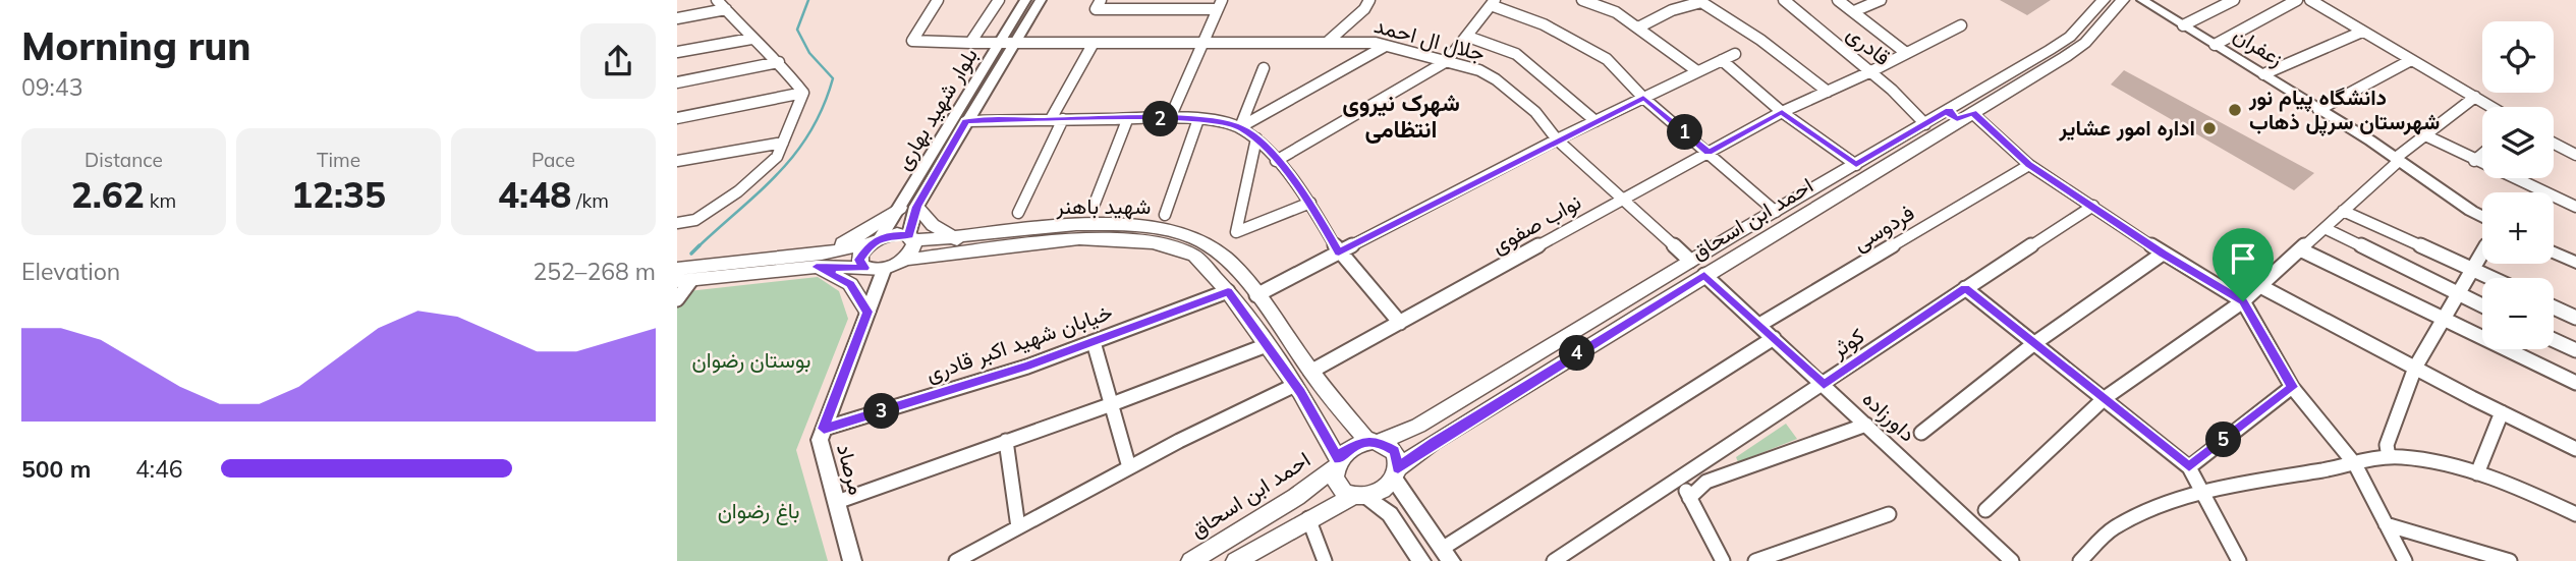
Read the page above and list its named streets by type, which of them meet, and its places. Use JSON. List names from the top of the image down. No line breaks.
{"streets":{"main road":["شهید باهنر","احمد ابن اسحاق"],"street":["جلال ال احمد","قادری","زعفران","بلوار شهید بهاری","نواب صفوی","فردوسی","خیابان شهید اکبر قادری","کوثر","داورزاده","مرصاد"]},"crossings":[["جلال ال احمد","بلوار شهید بهاری"],["جلال ال احمد","احمد ابن اسحاق"],["جلال ال احمد","نواب صفوی"],["قادری","احمد ابن اسحاق"],["بلوار شهید بهاری","شهید باهنر"],["شهید باهنر","احمد ابن اسحاق"],["شهید باهنر","نواب صفوی"],["شهید باهنر","خیابان شهید اکبر قادری"],["شهید باهنر","مرصاد"],["احمد ابن اسحاق","داورزاده"],["فردوسی","داورزاده"],["خیابان شهید اکبر قادری","مرصاد"],["کوثر","داورزاده"]],"districts":["شهرک نیروی انتظامی"],"parks":["بوستان رضوان","باغ رضوان"],"places":["دانشگاه پیام نور شهرستان سرپل ذهاب","اداره امور عشایر"],"page":{"heading":["Morning run","09:43"],"map_buttons":["+","−"],"pins":["2","1","4","3","5"],"stats":[["Distance","2.62 km"],["Time","12:35"],["Pace","4:48 /km"]],"chart":["Elevation","252–268 m"],"list":[{"name":"500 m","note":"4:46"}]}}
